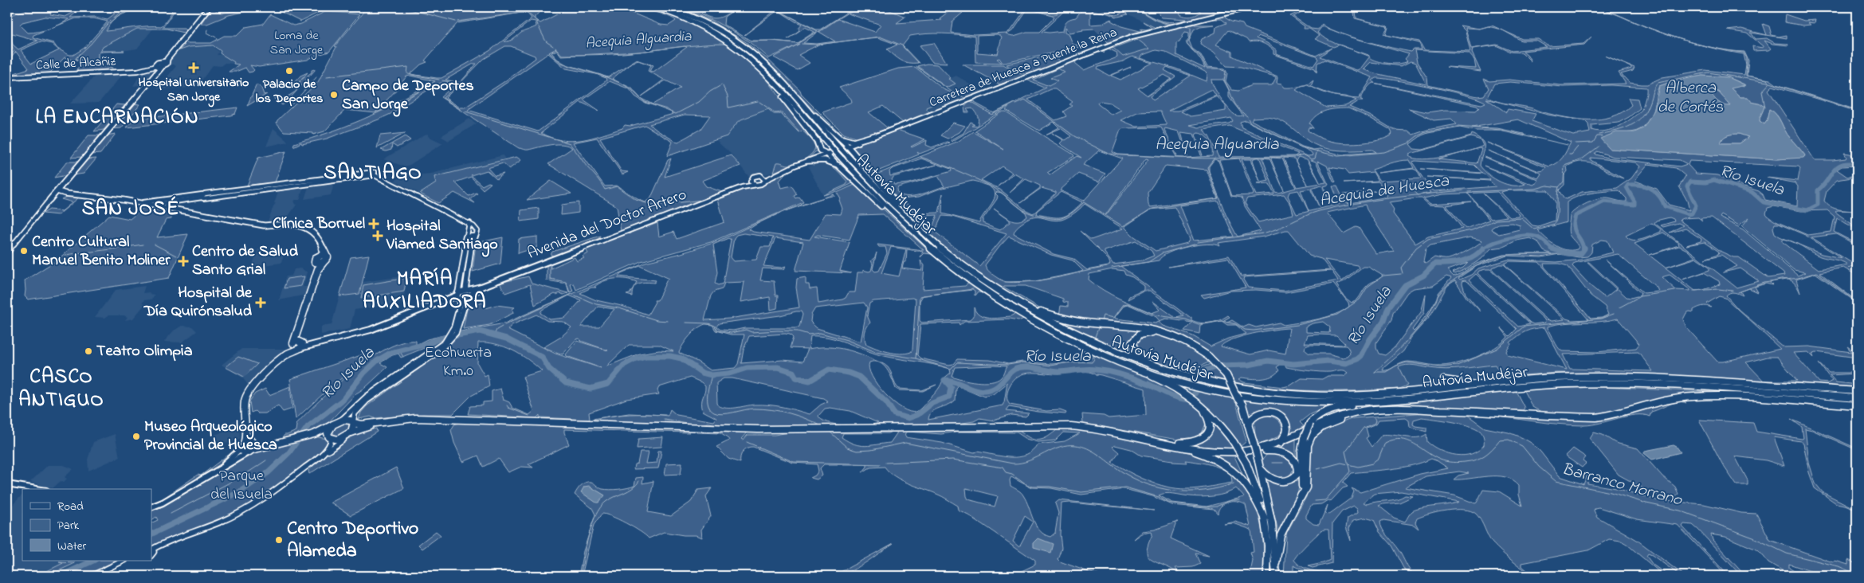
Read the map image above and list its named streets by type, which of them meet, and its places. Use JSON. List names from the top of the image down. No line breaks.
{"streets":{"highway":["Autovía Mudéjar"],"main road":["Calle de Alcañiz","Carretera de Huesca a Puente la Reina","Avenida del Doctor Artero"]},"districts":["LA ENCARNACIÓN","SANTIAGO","SAN JOSÉ","MARÍA AUXILIADORA","CASCO ANTIGUO"],"water":["Acequia Alguardia","Alberca de Cortés","Río Isuela","Acequia de Huesca","Barranco Morrano"],"parks":["Loma de San Jorge","Ecohuerta Km.0","Parque del Isuela"],"places":{"health":["Hospital Universitario San Jorge","Clínica Borruel","Hospital Viamed Santiago","Centro de Salud Santo Grial","Hospital de Día Quirónsalud"],"other":["Palacio de los Deportes","Campo de Deportes San Jorge","Centro Cultural Manuel Benito Moliner","Teatro Olimpia","Museo Arqueológico Provincial de Huesca","Centro Deportivo Alameda"]},"legend":["Road","Park","Water"]}
